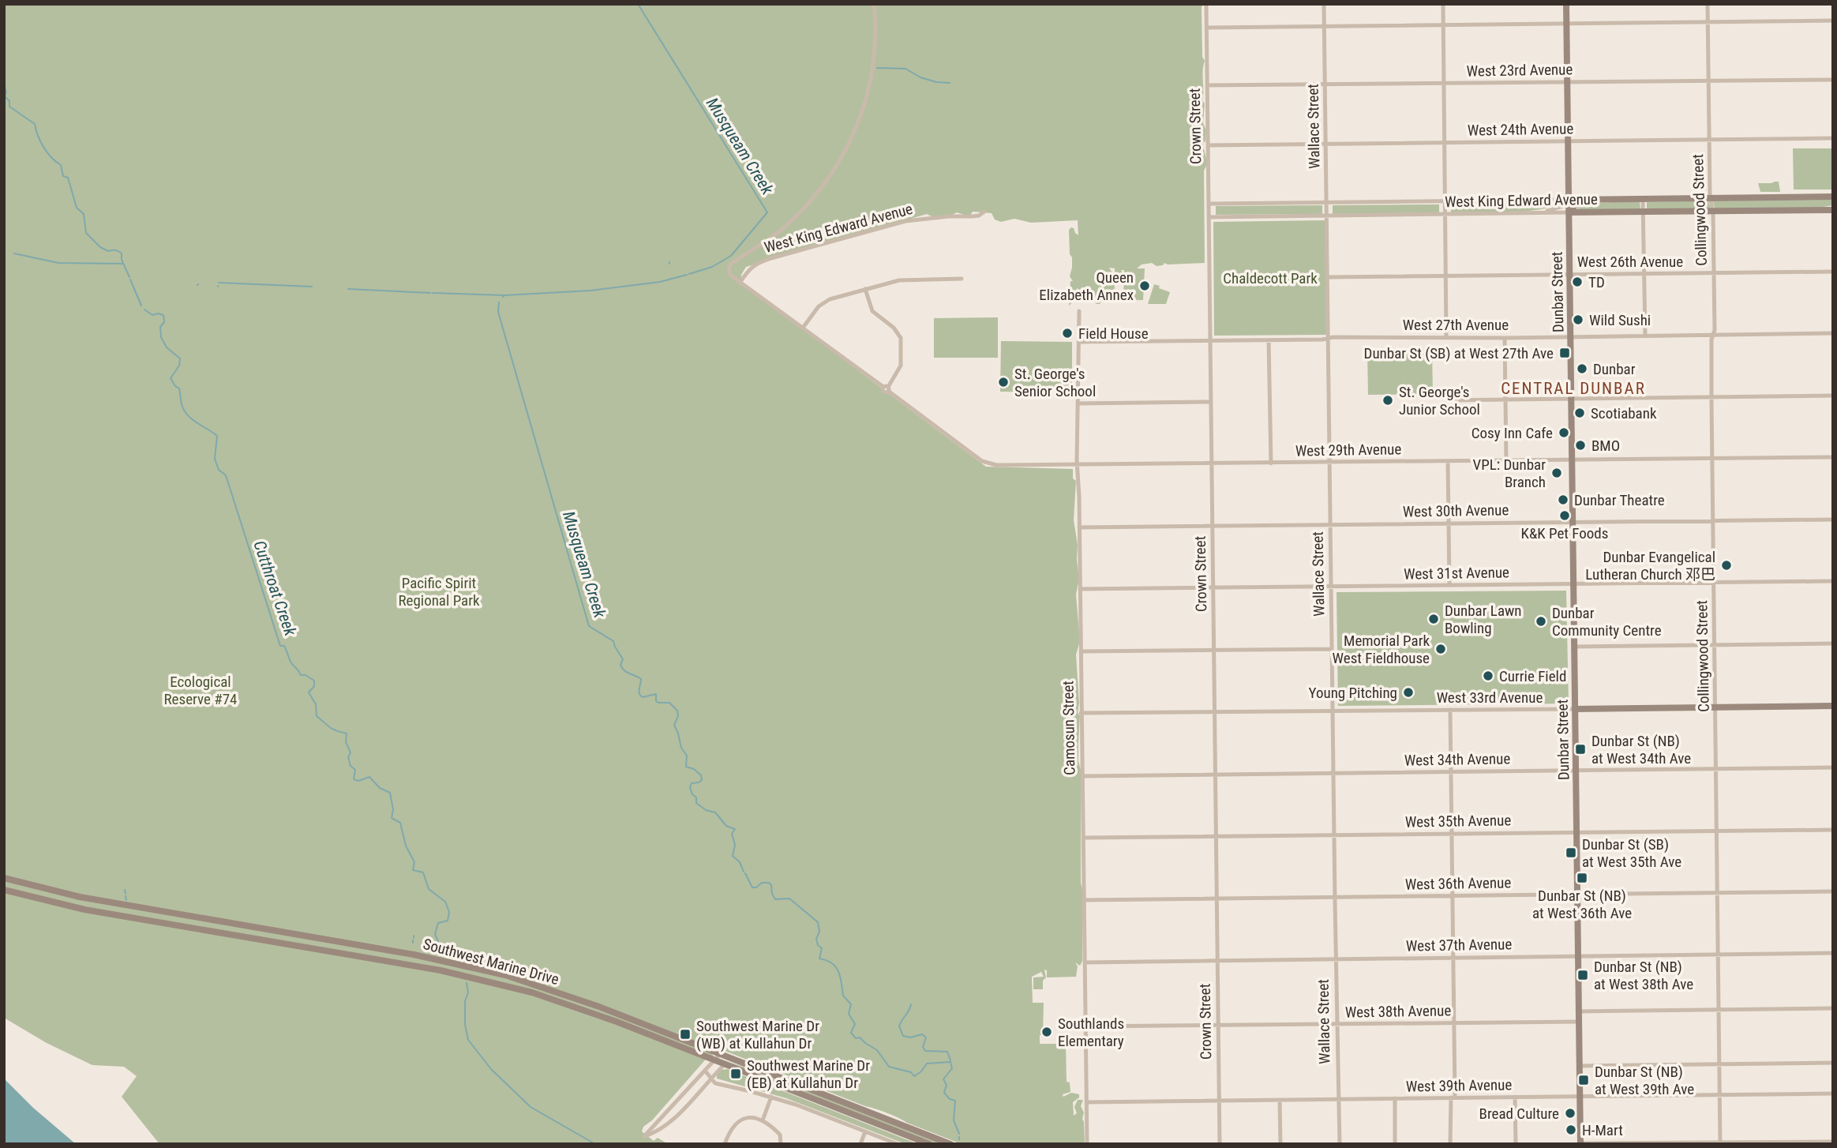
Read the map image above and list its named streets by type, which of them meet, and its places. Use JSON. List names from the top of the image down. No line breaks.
{"streets":{"main road":["West King Edward Avenue","Dunbar Street","West 33rd Avenue","Southwest Marine Drive"],"street":["West 23rd Avenue","Crown Street","Wallace Street","West 24th Avenue","Collingwood Street","West 26th Avenue","West 27th Avenue","West 29th Avenue","West 30th Avenue","West 31st Avenue","Camosun Street","West 34th Avenue","West 35th Avenue","West 36th Avenue","West 37th Avenue","West 38th Avenue","West 39th Avenue"]},"crossings":[["West 23rd Avenue","Crown Street"],["West 23rd Avenue","Wallace Street"],["West 23rd Avenue","Collingwood Street"],["West 23rd Avenue","Dunbar Street"],["Crown Street","West 24th Avenue"],["Crown Street","West King Edward Avenue"],["Crown Street","West 27th Avenue"],["Crown Street","West 29th Avenue"],["Crown Street","West 30th Avenue"],["Crown Street","West 31st Avenue"],["Crown Street","West 33rd Avenue"],["Crown Street","West 34th Avenue"],["Crown Street","West 35th Avenue"],["Crown Street","West 36th Avenue"],["Crown Street","West 37th Avenue"],["Crown Street","West 38th Avenue"],["Crown Street","West 39th Avenue"],["Wallace Street","West 24th Avenue"],["Wallace Street","West King Edward Avenue"],["Wallace Street","West 26th Avenue"],["Wallace Street","West 27th Avenue"],["Wallace Street","West 29th Avenue"],["Wallace Street","West 30th Avenue"],["Wallace Street","West 31st Avenue"],["Wallace Street","West 33rd Avenue"],["Wallace Street","West 34th Avenue"],["Wallace Street","West 35th Avenue"],["Wallace Street","West 36th Avenue"],["Wallace Street","West 37th Avenue"],["Wallace Street","West 38th Avenue"],["Wallace Street","West 39th Avenue"],["West 24th Avenue","Collingwood Street"],["West 24th Avenue","Dunbar Street"],["West King Edward Avenue","Collingwood Street"],["West King Edward Avenue","Dunbar Street"],["West King Edward Avenue","West 29th Avenue"],["Collingwood Street","West 26th Avenue"],["Collingwood Street","West 27th Avenue"],["Collingwood Street","West 29th Avenue"],["Collingwood Street","West 30th Avenue"],["Collingwood Street","West 31st Avenue"],["Collingwood Street","West 33rd Avenue"],["Collingwood Street","West 34th Avenue"],["Collingwood Street","West 35th Avenue"],["Collingwood Street","West 36th Avenue"],["Collingwood Street","West 37th Avenue"],["Collingwood Street","West 39th Avenue"],["West 26th Avenue","Dunbar Street"],["Dunbar Street","West 27th Avenue"],["Dunbar Street","West 29th Avenue"],["Dunbar Street","West 30th Avenue"],["Dunbar Street","West 31st Avenue"],["Dunbar Street","West 33rd Avenue"],["Dunbar Street","West 34th Avenue"],["Dunbar Street","West 35th Avenue"],["Dunbar Street","West 36th Avenue"],["Dunbar Street","West 37th Avenue"],["Dunbar Street","West 38th Avenue"],["Dunbar Street","West 39th Avenue"],["West 27th Avenue","Camosun Street"],["West 29th Avenue","Camosun Street"],["West 30th Avenue","Camosun Street"],["West 31st Avenue","Camosun Street"],["West 33rd Avenue","Camosun Street"],["Camosun Street","West 34th Avenue"],["Camosun Street","West 35th Avenue"],["Camosun Street","West 36th Avenue"],["Camosun Street","West 37th Avenue"],["Camosun Street","West 38th Avenue"],["Camosun Street","West 39th Avenue"]],"districts":["CENTRAL DUNBAR"],"water":["Musqueam Creek","Cutthroat Creek"],"parks":["Chaldecott Park","Pacific Spirit Regional Park","Ecological Reserve #74"],"places":{"other":["TD","Queen Elizabeth Annex","Wild Sushi","Field House","Dunbar","St. George's Senior School","St. George's Junior School","Scotiabank","Cosy Inn Cafe","BMO","VPL: Dunbar Branch","Dunbar Theatre","K&K Pet Foods","Dunbar Evangelical Lutheran Church 邓巴","Dunbar Lawn Bowling","Dunbar Community Centre","Memorial Park West Fieldhouse","Currie Field","Young Pitching","Southlands Elementary","Bread Culture","H-Mart"],"transit":["Dunbar St (SB) at West 27th Ave","Dunbar St (NB) at West 34th Ave","Dunbar St (SB) at West 35th Ave","Dunbar St (NB) at West 36th Ave","Dunbar St (NB) at West 38th Ave","Southwest Marine Dr (WB) at Kullahun Dr","Southwest Marine Dr (EB) at Kullahun Dr","Dunbar St (NB) at West 39th Ave"]}}
